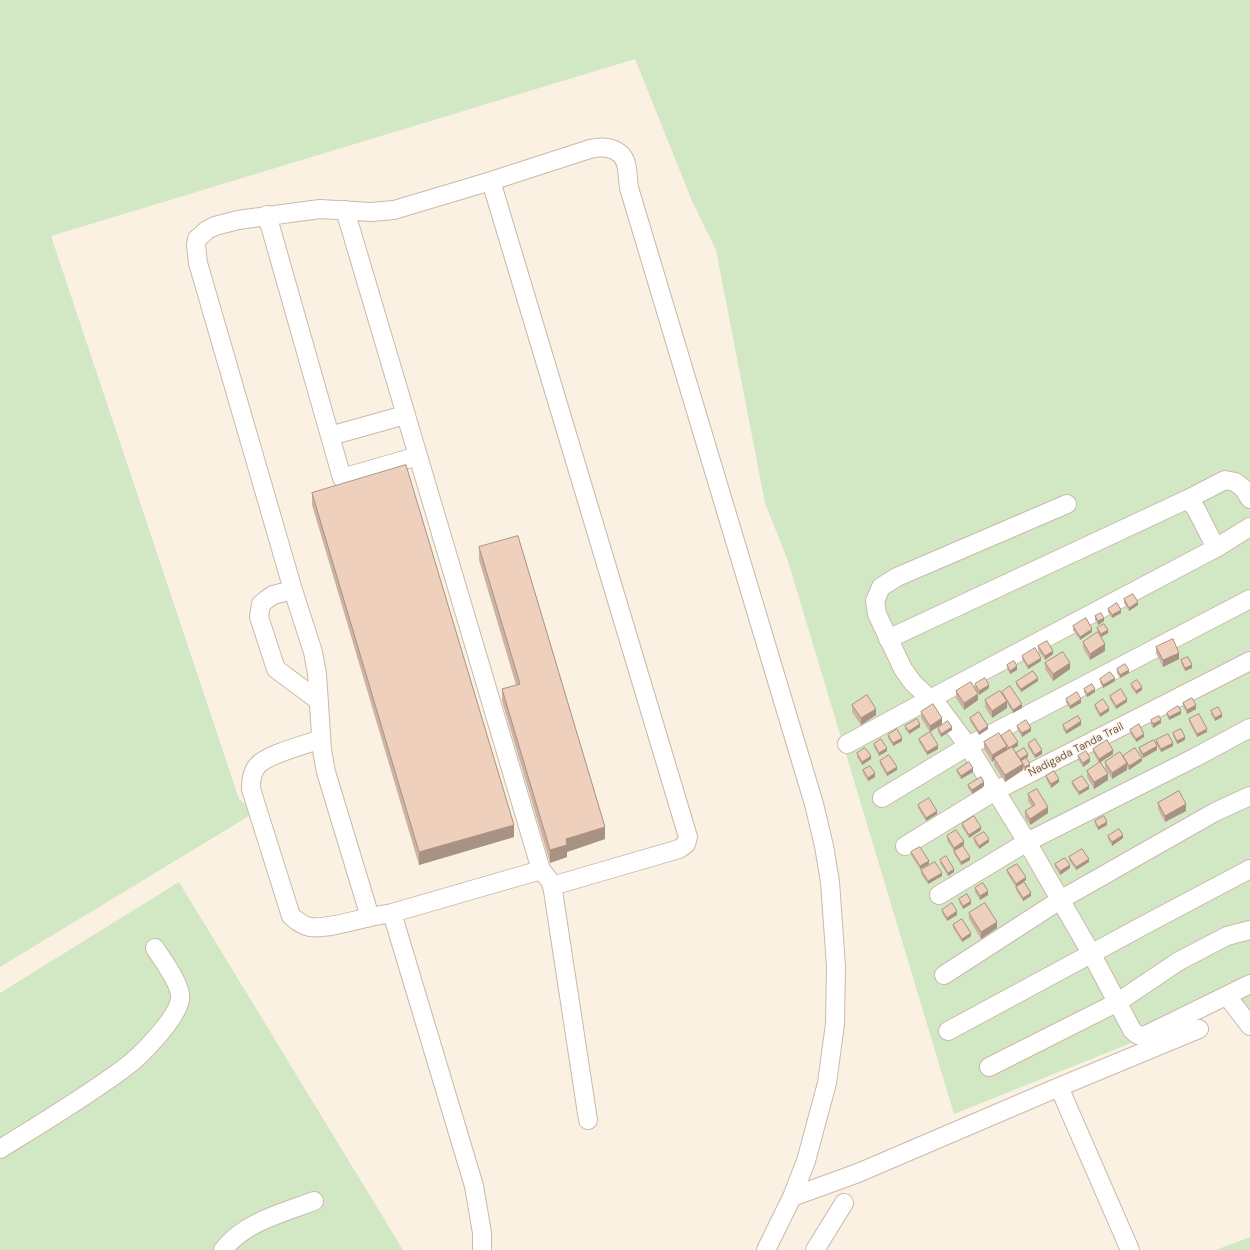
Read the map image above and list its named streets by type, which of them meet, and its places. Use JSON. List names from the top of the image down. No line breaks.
{"streets":{"street":["Nadigada Tanda Trail"]}}
